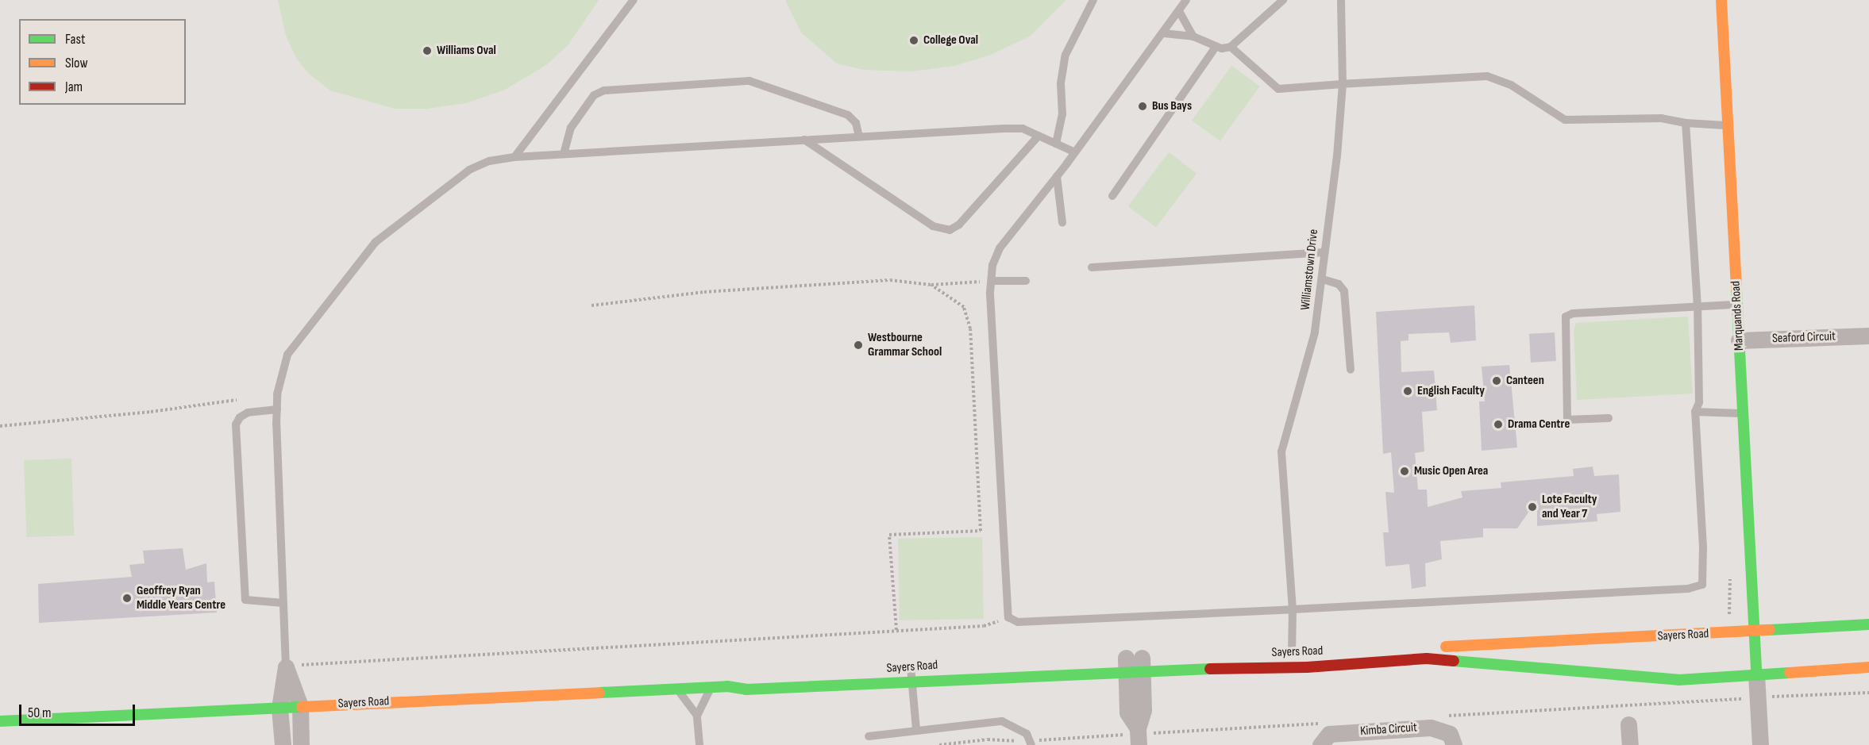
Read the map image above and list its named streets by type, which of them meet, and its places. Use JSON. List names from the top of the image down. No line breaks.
{"streets":{"main road":["Marquands Road","Sayers Road"],"street":["Seaford Circuit","Kimba Circuit"],"lane":["Williamstown Drive"]},"crossings":[["Marquands Road","Seaford Circuit"],["Marquands Road","Sayers Road"]],"places":["College Oval","Williams Oval","Bus Bays","Westbourne Grammar School","Canteen","English Faculty","Drama Centre","Music Open Area","Lote Faculty and Year 7","Geoffrey Ryan Middle Years Centre"],"legend":["Fast","Slow","Jam"],"scale_bar":"50 m"}
